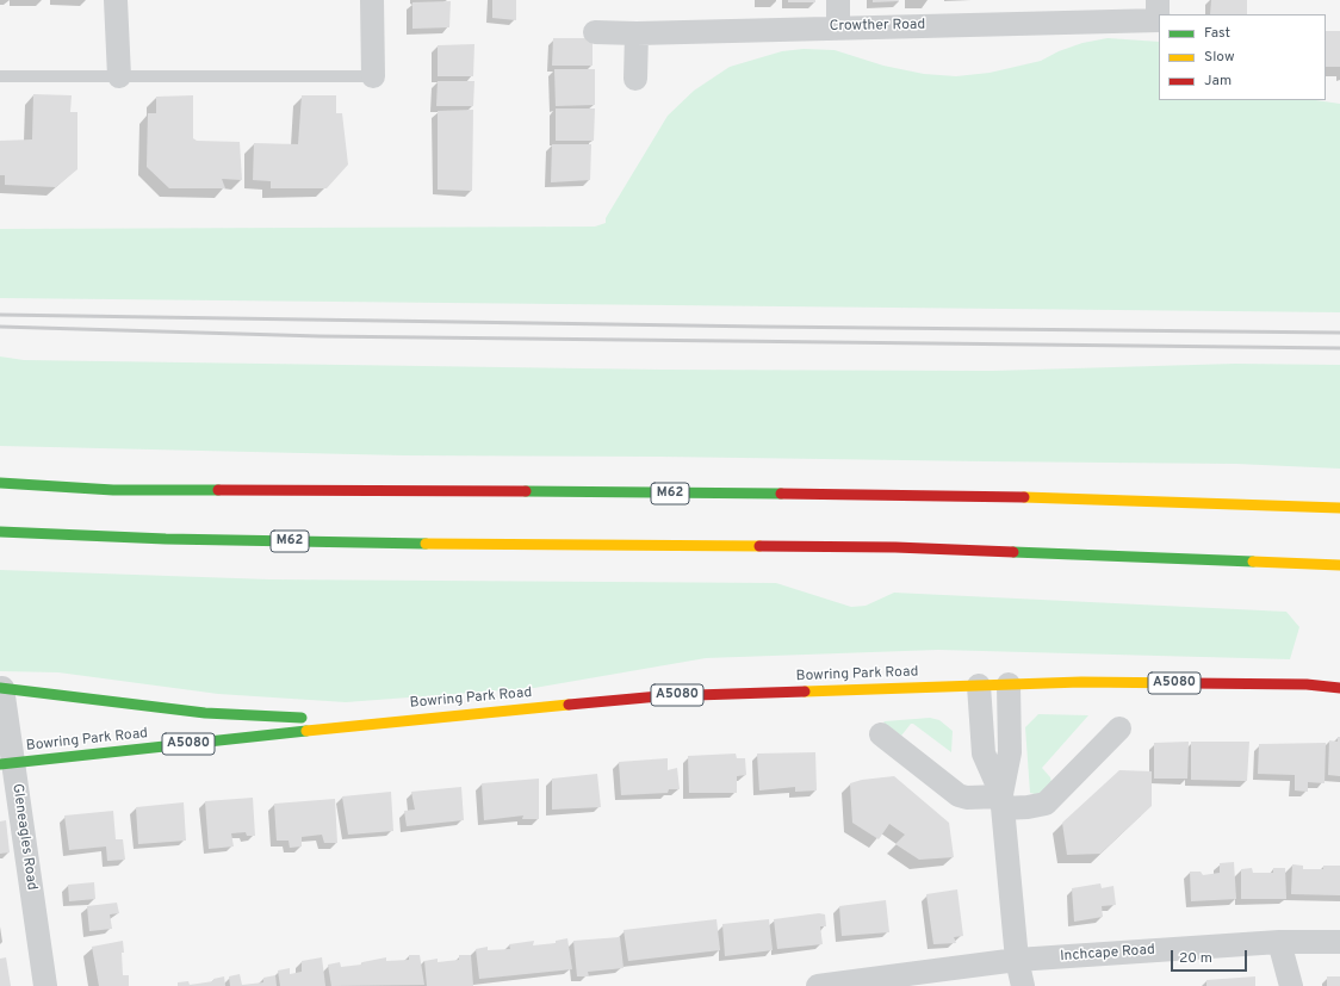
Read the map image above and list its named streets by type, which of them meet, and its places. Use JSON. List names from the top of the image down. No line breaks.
{"streets":{"main road":["M62","Bowring Park Road","A5080"],"street":["Crowther Road","Gleneagles Road","Inchcape Road"]},"crossings":[["Bowring Park Road","Gleneagles Road"]],"legend":["Fast","Slow","Jam"],"scale_bar":"20 m"}
